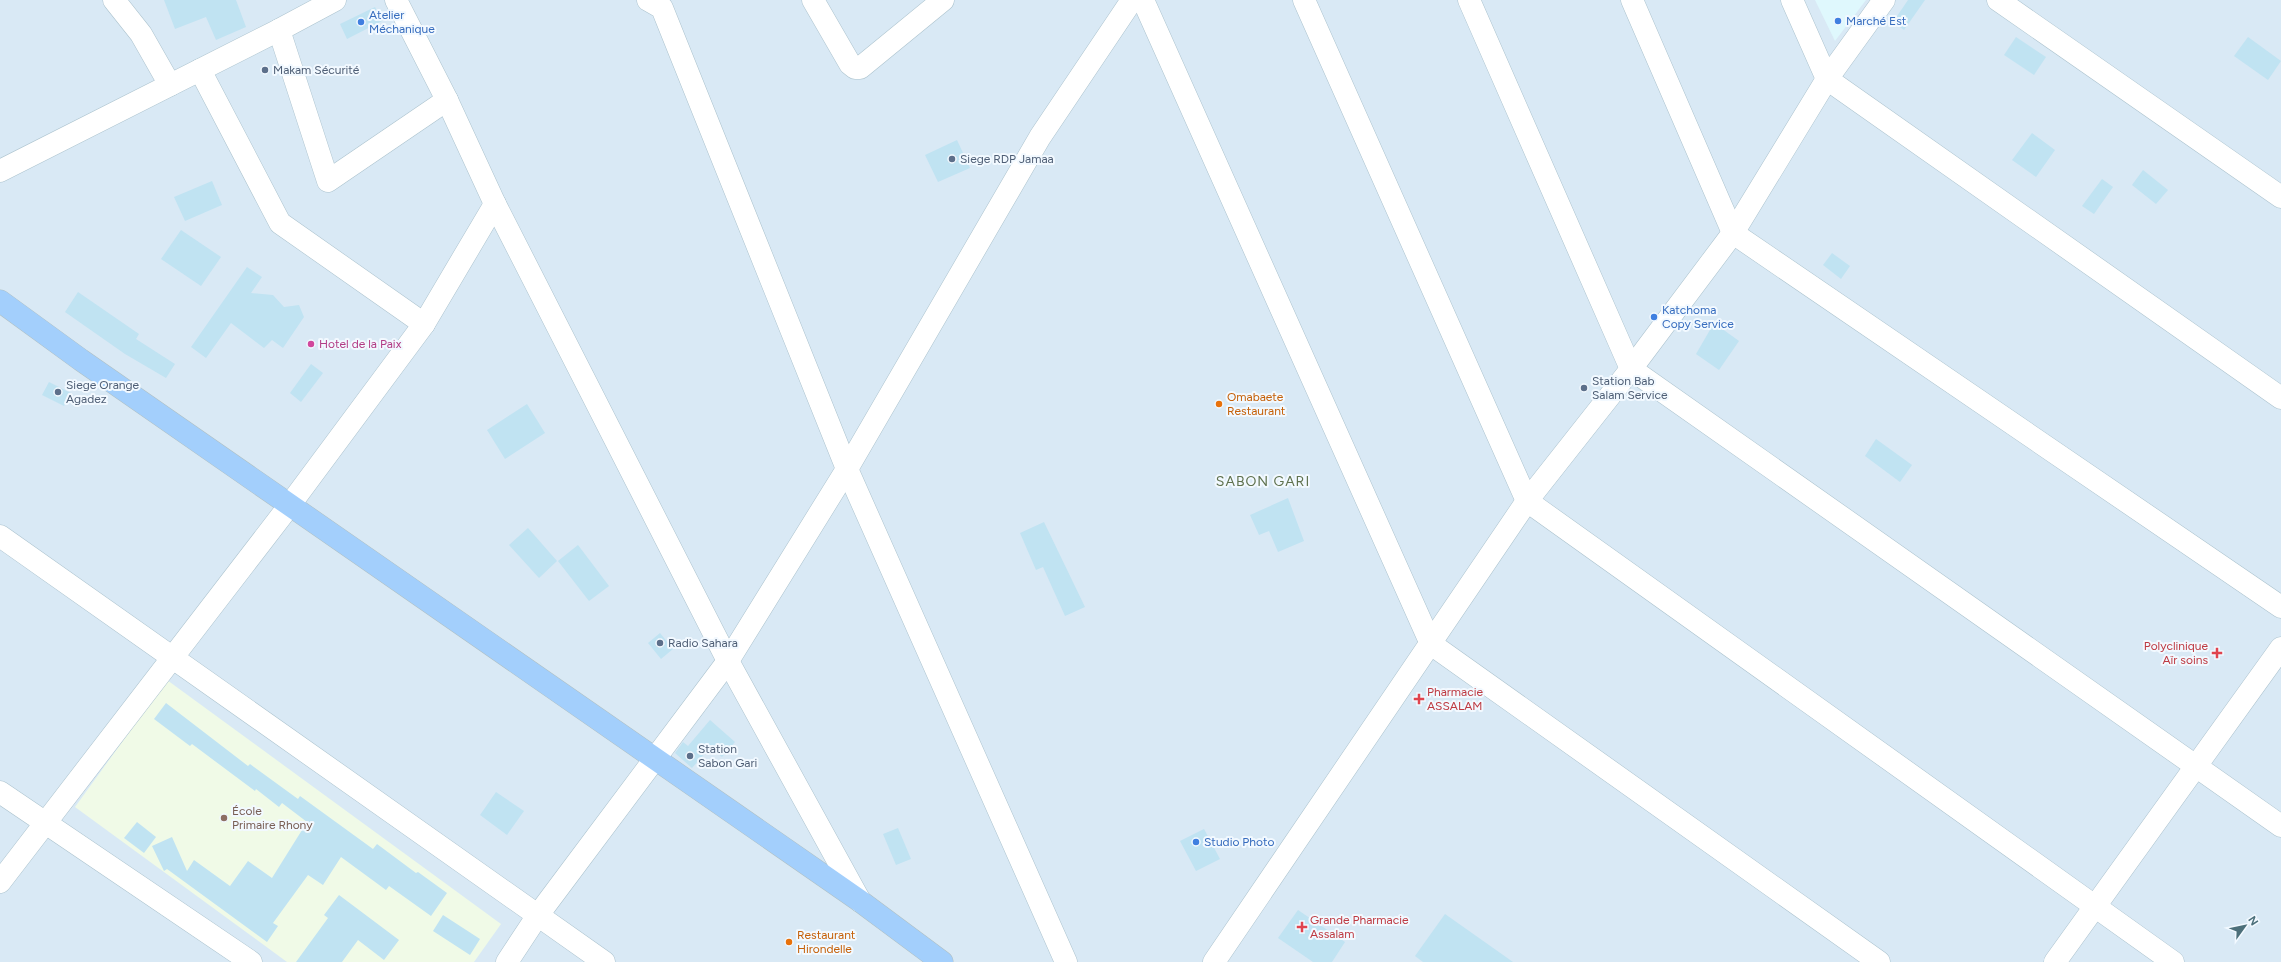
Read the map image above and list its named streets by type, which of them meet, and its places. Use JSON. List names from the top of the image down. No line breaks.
{"districts":["SABON GARI"],"places":{"other":["Marché Est","Atelier Méchanique","Makam Sécurité","Siege RDP Jamaa","Katchoma Copy Service","Hotel de la Paix","Station Bab Salam Service","Siege Orange Agadez","Omabaete Restaurant","Radio Sahara","Station Sabon Gari","École Primaire Rhony","Studio Photo","Restaurant Hirondelle"],"health":["Polyclinique Aïr soins","Pharmacie ASSALAM","Grande Pharmacie Assalam"]},"north":"top right"}
